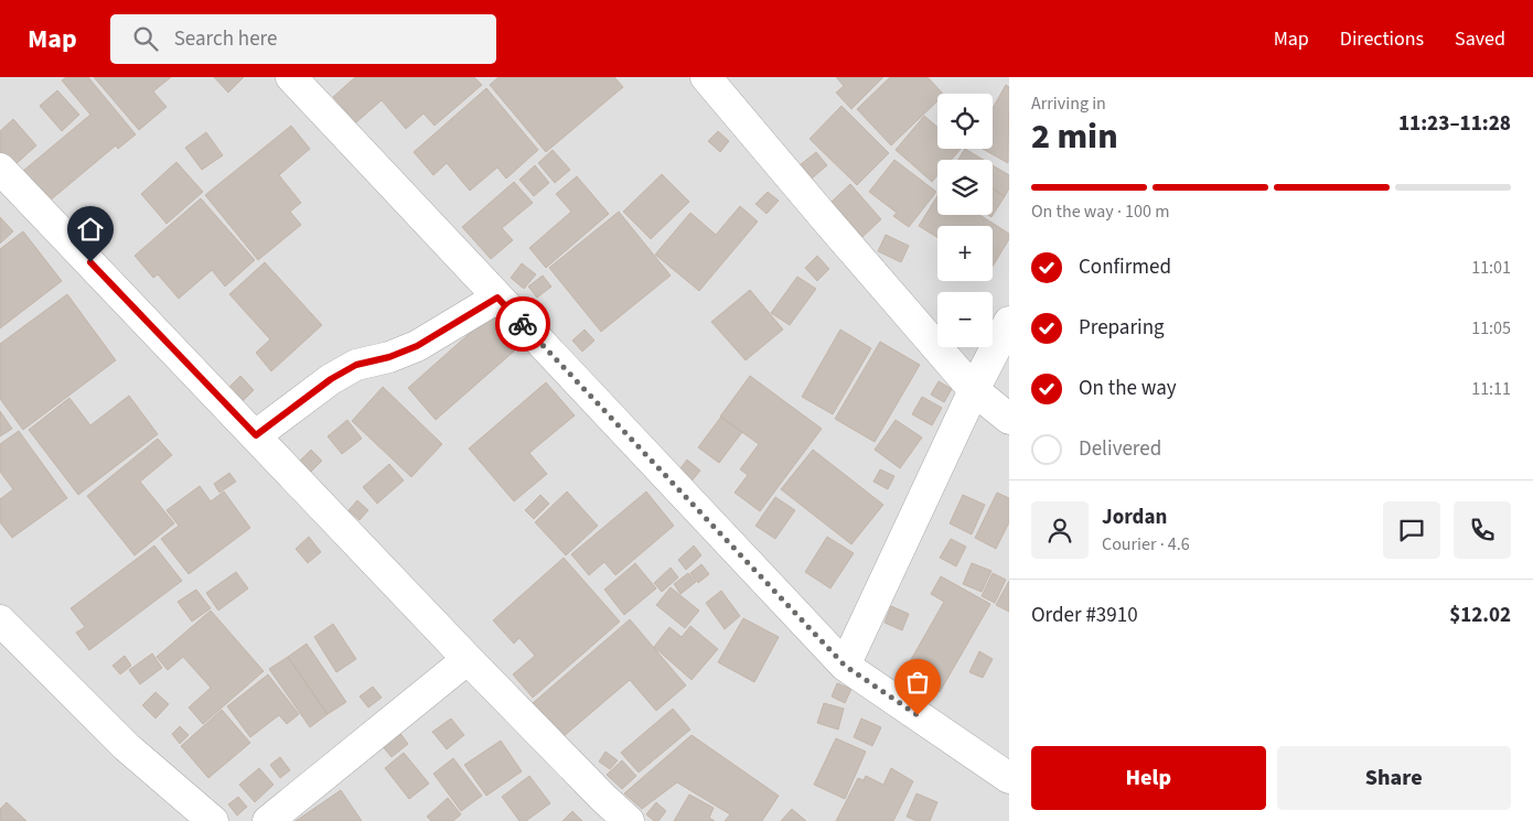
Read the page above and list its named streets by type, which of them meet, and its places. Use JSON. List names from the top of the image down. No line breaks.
{"page":{"header":"Map","search":"Search here","nav":["Map","Directions","Saved"],"heading":["2 min","Arriving in","11:23–11:28"],"panel":["Jordan","Courier · 4.6","Order #3910","$12.02"],"map_buttons":["+","−"],"bar":"On the way · 100 m","list":[["Confirmed","11:01"],["Preparing","11:05"],["On the way","11:11"],"Delivered"],"buttons":["Help","Share"]}}
